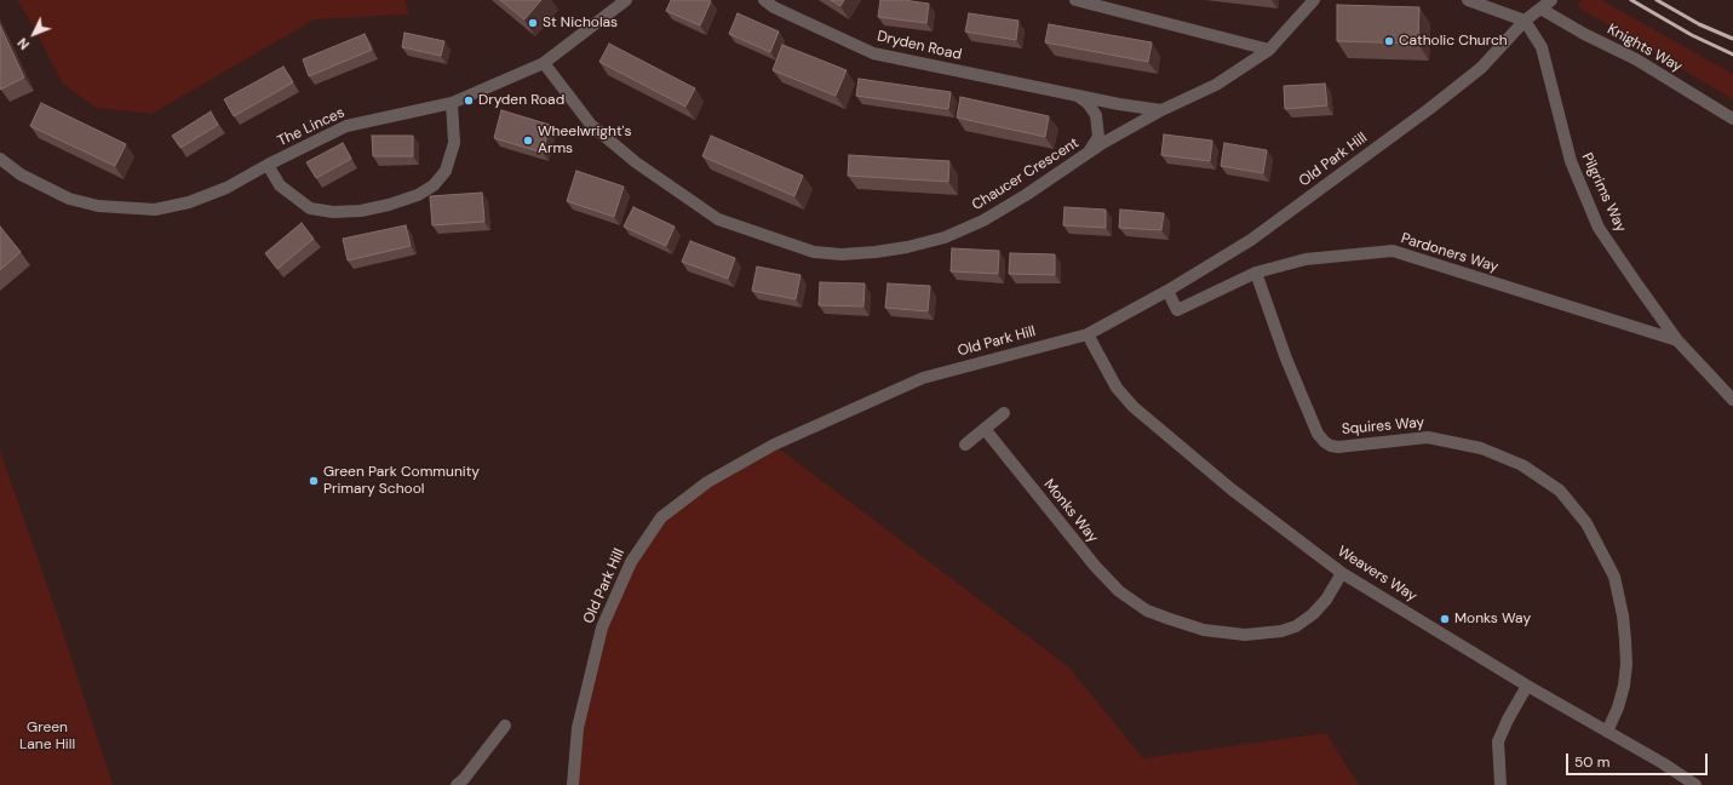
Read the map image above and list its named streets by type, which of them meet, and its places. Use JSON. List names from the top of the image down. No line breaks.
{"streets":{"street":["Dryden Road","Knights Way","The Linces","Old Park Hill","Chaucer Crescent","Pilgrims Way","Pardoners Way","Squires Way","Monks Way","Weavers Way"]},"crossings":[["Dryden Road","Chaucer Crescent"],["Knights Way","Old Park Hill"],["The Linces","Chaucer Crescent"],["Old Park Hill","Pilgrims Way"],["Old Park Hill","Pardoners Way"],["Old Park Hill","Weavers Way"],["Pilgrims Way","Pardoners Way"],["Pardoners Way","Squires Way"],["Squires Way","Weavers Way"],["Monks Way","Weavers Way"]],"parks":["Green Lane Hill"],"places":["St Nicholas","Catholic Church","Dryden Road","Wheelwright's Arms","Green Park Community Primary School","Monks Way"],"scale_bar":"50 m","north":"bottom left"}
